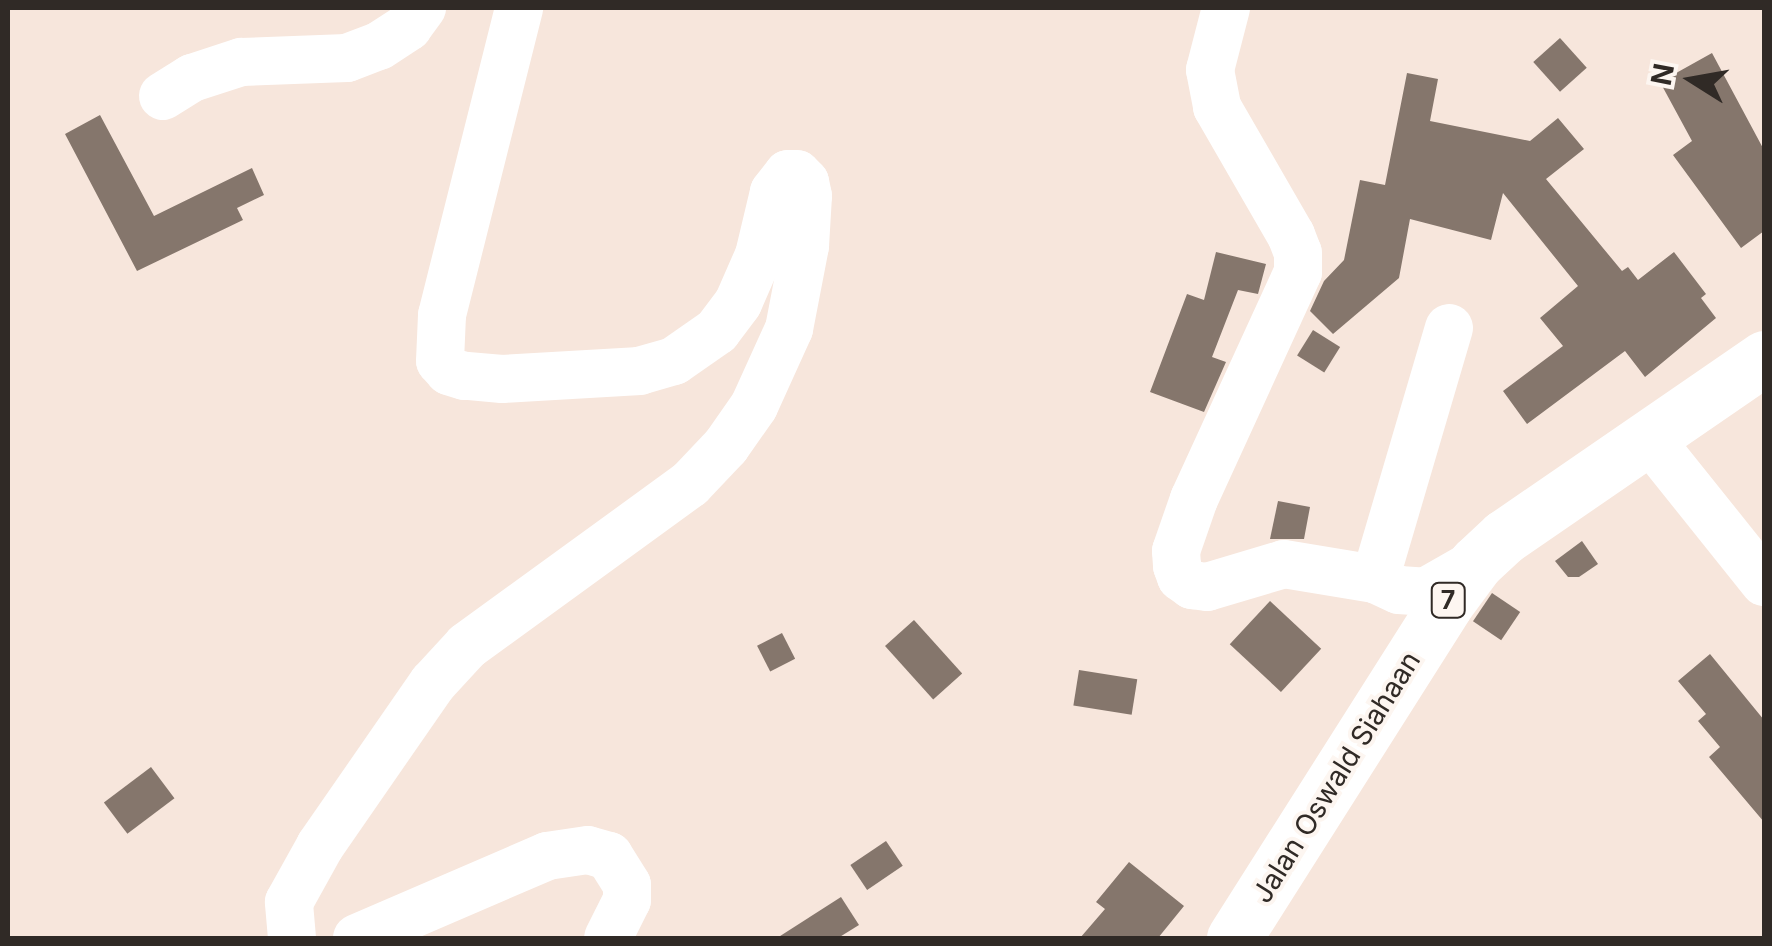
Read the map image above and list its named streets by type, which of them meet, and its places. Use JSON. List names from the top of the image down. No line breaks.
{"streets":{"highway":["7","Jalan Oswald Siahaan"]},"north":"left"}
